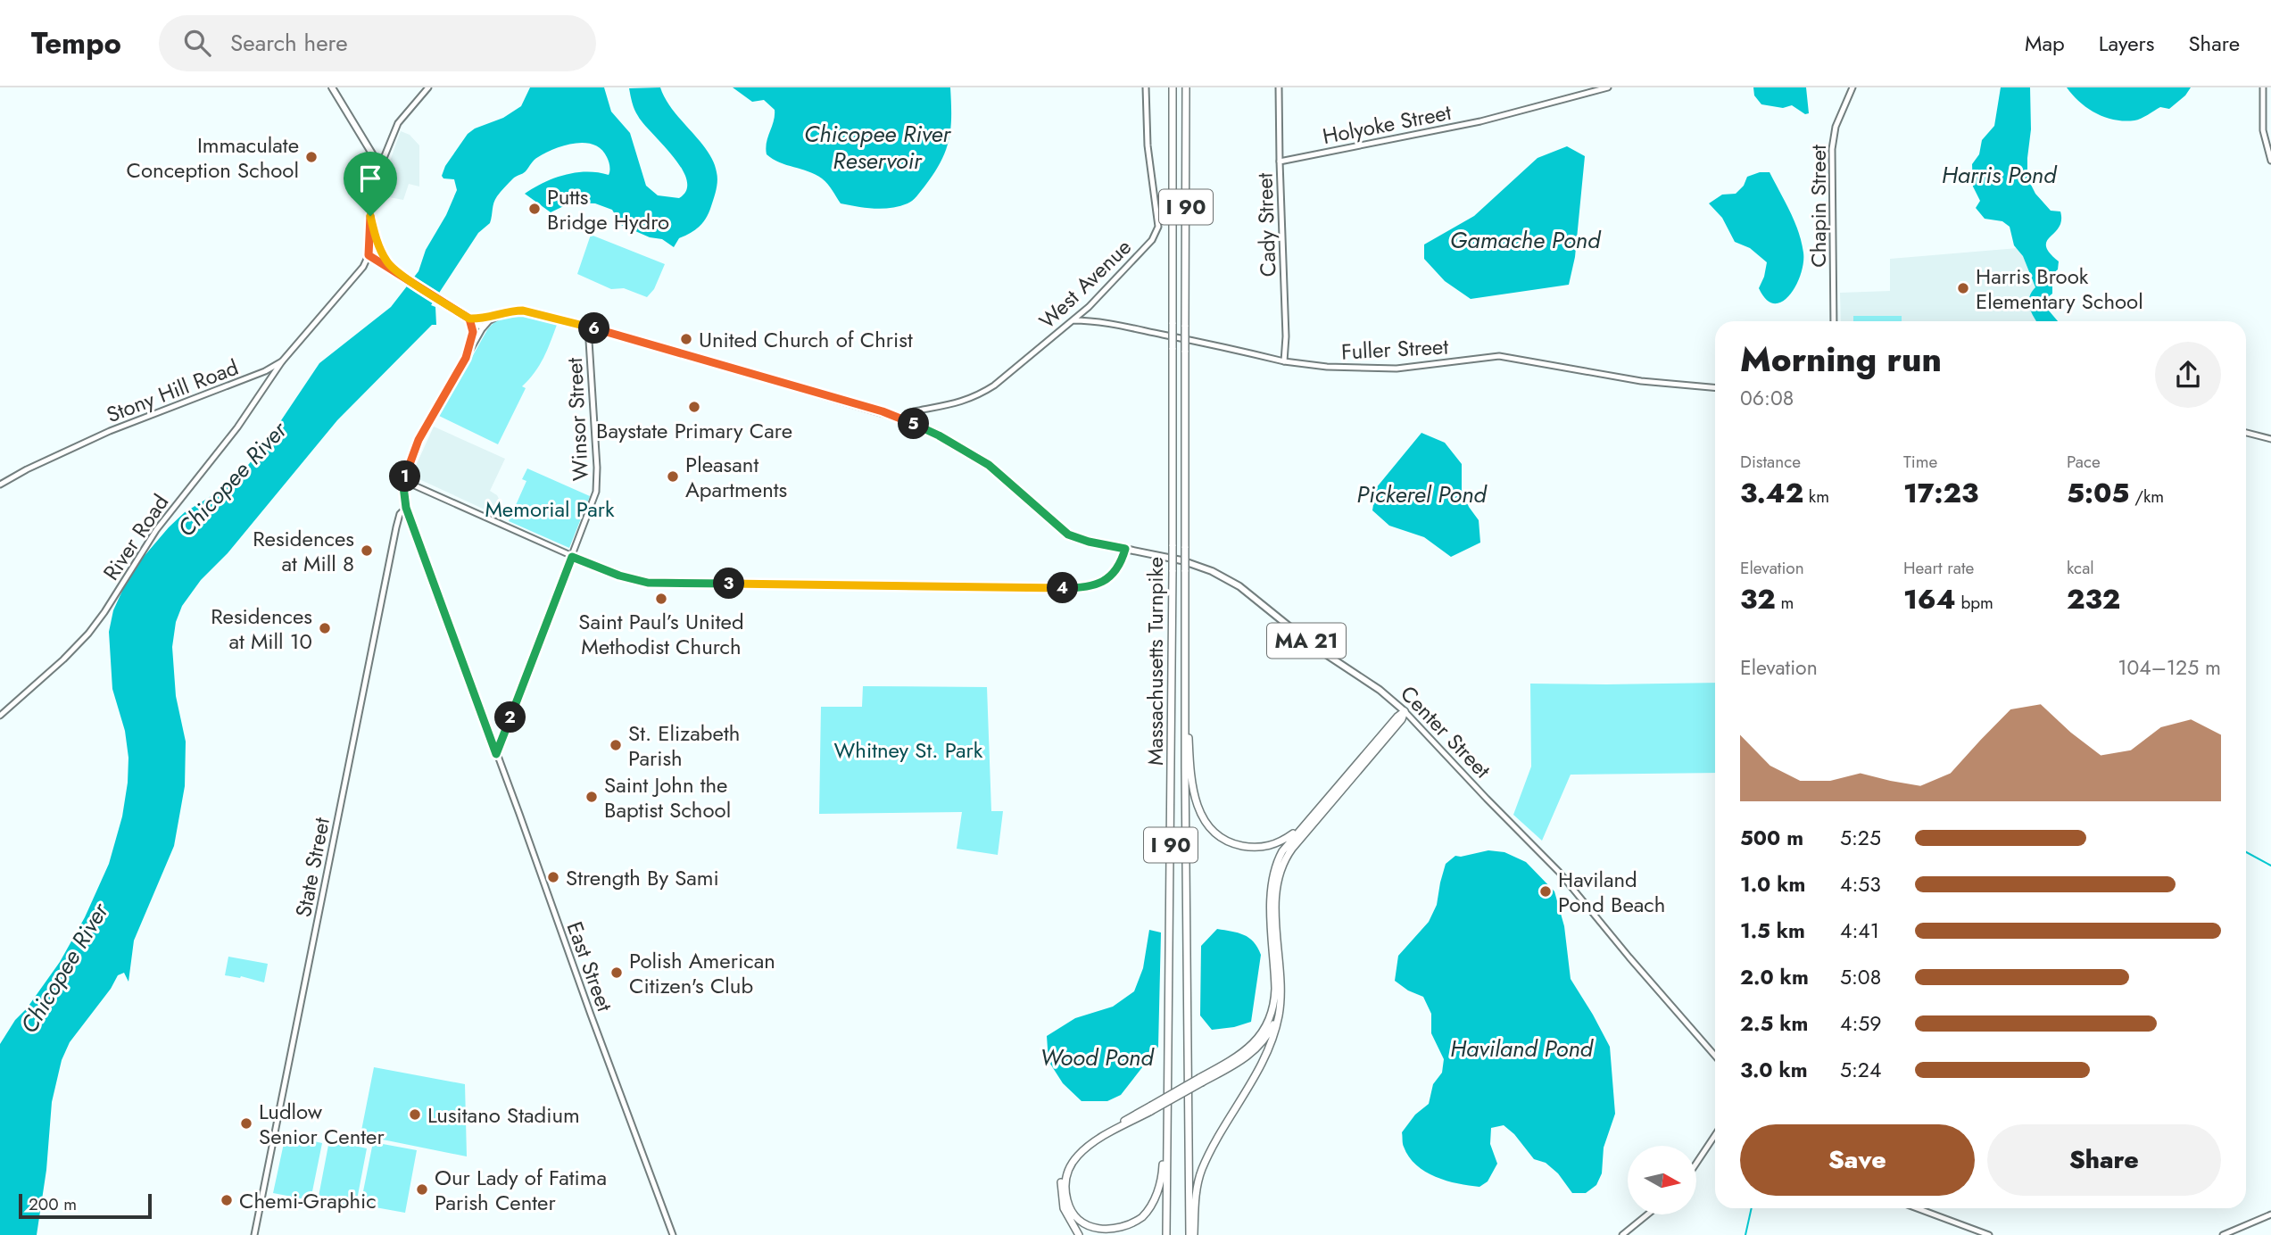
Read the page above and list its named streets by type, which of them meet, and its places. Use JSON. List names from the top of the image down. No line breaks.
{"streets":{"highway":["I 90","Massachusetts Turnpike"],"main road":["Holyoke Street","Chapin Street","Cady Street","West Avenue","Fuller Street","Stony Hill Road","Winsor Street","River Road","MA 21","Center Street","State Street","East Street"]},"crossings":[["Holyoke Street","Cady Street"],["Cady Street","Fuller Street"],["West Avenue","Fuller Street"],["West Avenue","Center Street"],["Stony Hill Road","River Road"],["Winsor Street","Center Street"],["Winsor Street","East Street"],["State Street","East Street"]],"water":["Chicopee River Reservoir","Harris Pond","Gamache Pond","Chicopee River","Pickerel Pond","Haviland Pond","Wood Pond"],"parks":["Memorial Park","Whitney St. Park"],"places":["Immaculate Conception School","Putts Bridge Hydro","Harris Brook Elementary School","United Church of Christ","Baystate Primary Care","Pleasant Apartments","Residences at Mill 8","Saint Paul’s United Methodist Church","Residences at Mill 10","St. Elizabeth Parish","Saint John the Baptist School","Strength By Sami","Haviland Pond Beach","Polish American Citizen's Club","Lusitano Stadium","Ludlow Senior Center","Our Lady of Fatima Parish Center","Chemi-Graphic"],"scale_bar":"200 m","north":"right","page":{"header":"Tempo","search":"Search here","nav":["Map","Layers","Share"],"pins":["6","5","1","3","4","2"],"heading":["Morning run","06:08"],"stats":[["Distance","3.42 km"],["Time","17:23"],["Pace","5:05 /km"],["Elevation","32 m"],["Heart rate","164 bpm"],["kcal","232"]],"chart":["Elevation","104–125 m"],"list":[{"name":"500 m","note":"5:25"},{"name":"1.0 km","note":"4:53"},{"name":"1.5 km","note":"4:41"},{"name":"2.0 km","note":"5:08"},{"name":"2.5 km","note":"4:59"},{"name":"3.0 km","note":"5:24"}],"buttons":["Save","Share"],"scale":"200 m"}}
